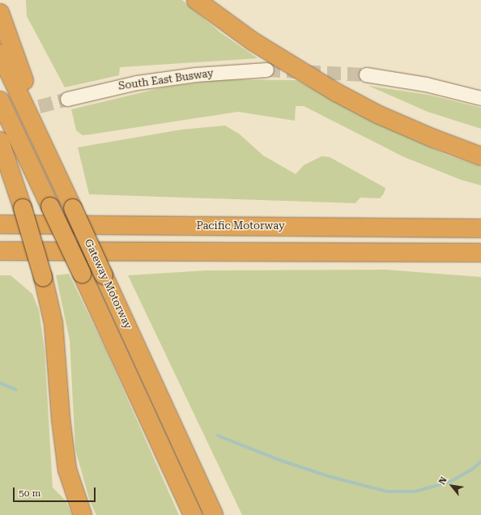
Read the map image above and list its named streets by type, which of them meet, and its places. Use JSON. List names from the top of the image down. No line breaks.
{"streets":{"highway":["Pacific Motorway","Gateway Motorway"],"lane":["South East Busway"]},"scale_bar":"50 m","north":"top left"}
